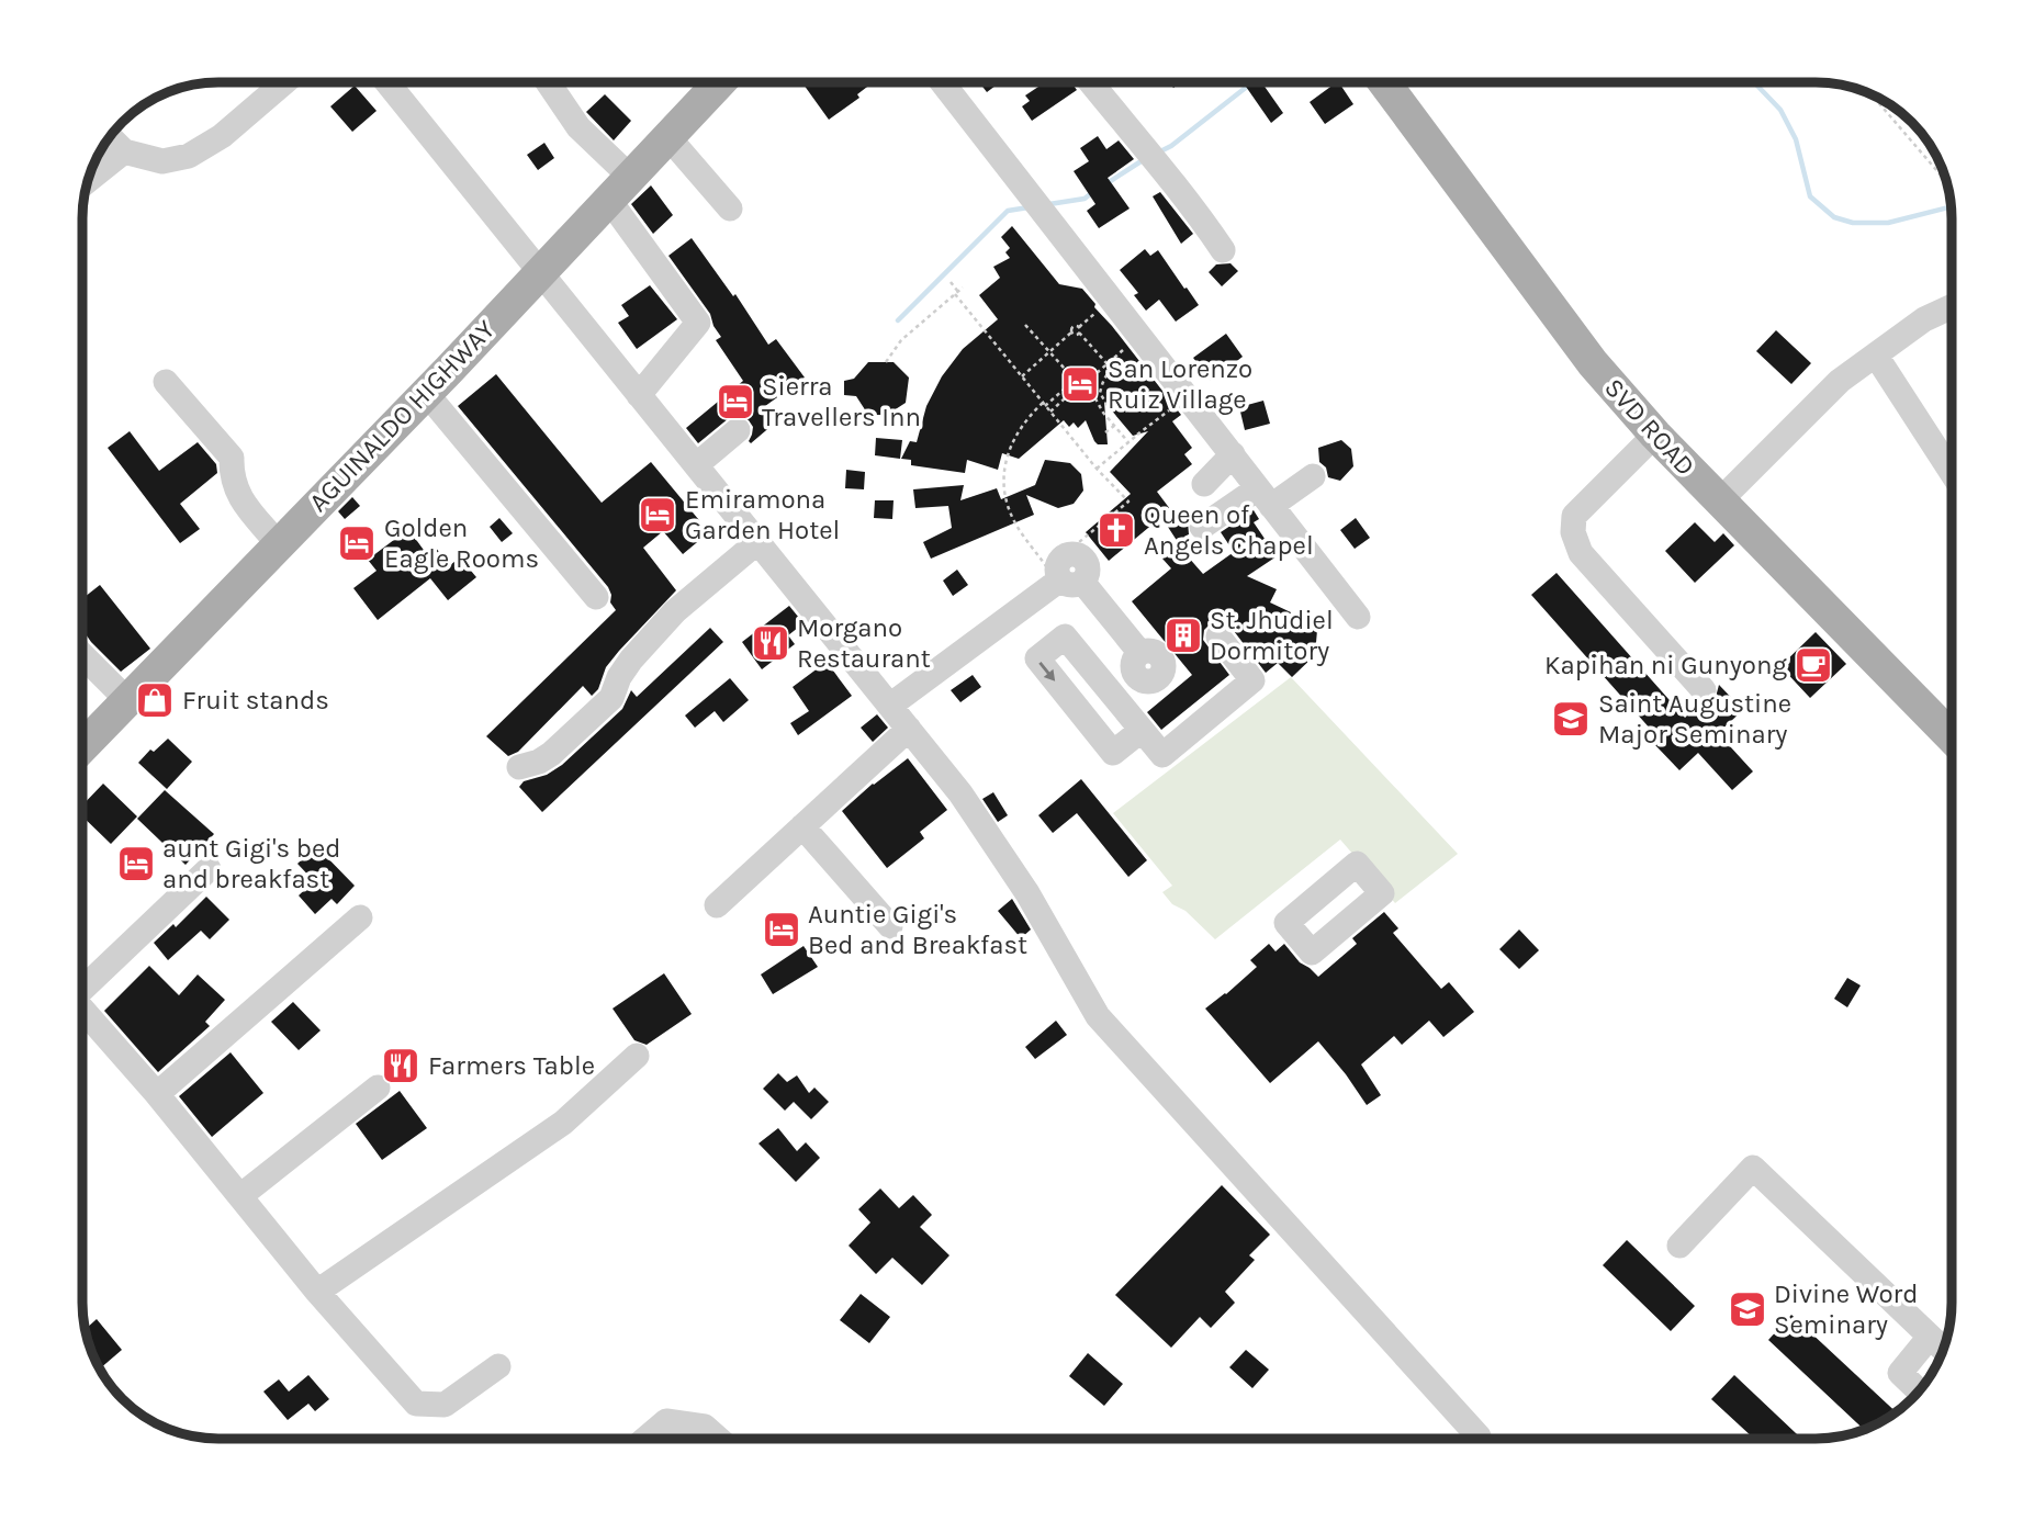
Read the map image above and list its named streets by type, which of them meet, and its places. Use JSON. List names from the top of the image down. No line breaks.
{"streets":{"main road":["AGUINALDO HIGHWAY","SVD ROAD"]},"places":{"hotel":["San Lorenzo Ruiz Village","Sierra Travellers Inn","Emiramona Garden Hotel","Golden Eagle Rooms","aunt Gigi's bed and breakfast","Auntie Gigi's Bed and Breakfast"],"church":["Queen of Angels Chapel"],"building":["St. Jhudiel Dormitory"],"restaurant":["Morgano Restaurant","Farmers Table"],"cafe":["Kapihan ni Gunyong"],"shop":["Fruit stands"],"school or university":["Saint Augustine Major Seminary","Divine Word Seminary"]}}
